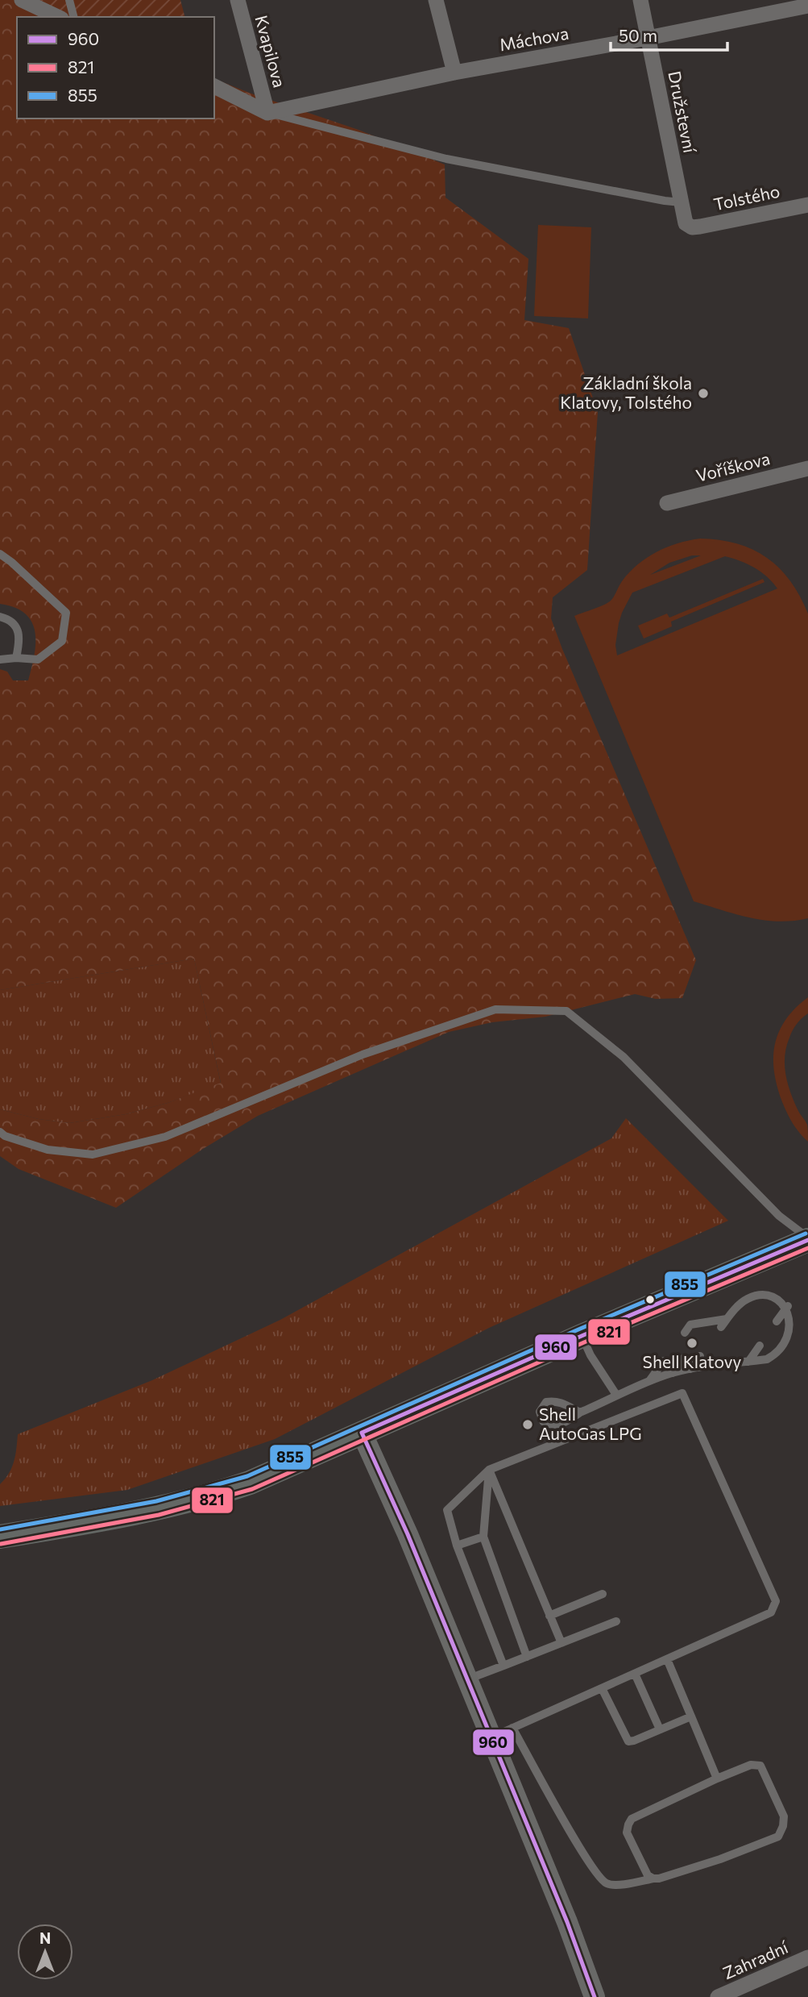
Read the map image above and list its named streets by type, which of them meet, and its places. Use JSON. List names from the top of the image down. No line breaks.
{"streets":{"street":["Máchova","Kvapilova","Družstevní","Tolstého","Voříškova","Zahradní"]},"crossings":[["Máchova","Kvapilova"],["Máchova","Družstevní"],["Družstevní","Tolstého"]],"places":["Základní škola Klatovy, Tolstého","Shell Klatovy","Shell AutoGas LPG"],"lines":["transit line 855","transit line 960","transit line 821"],"legend":["960","821","855"],"scale_bar":"50 m","north":"top"}
